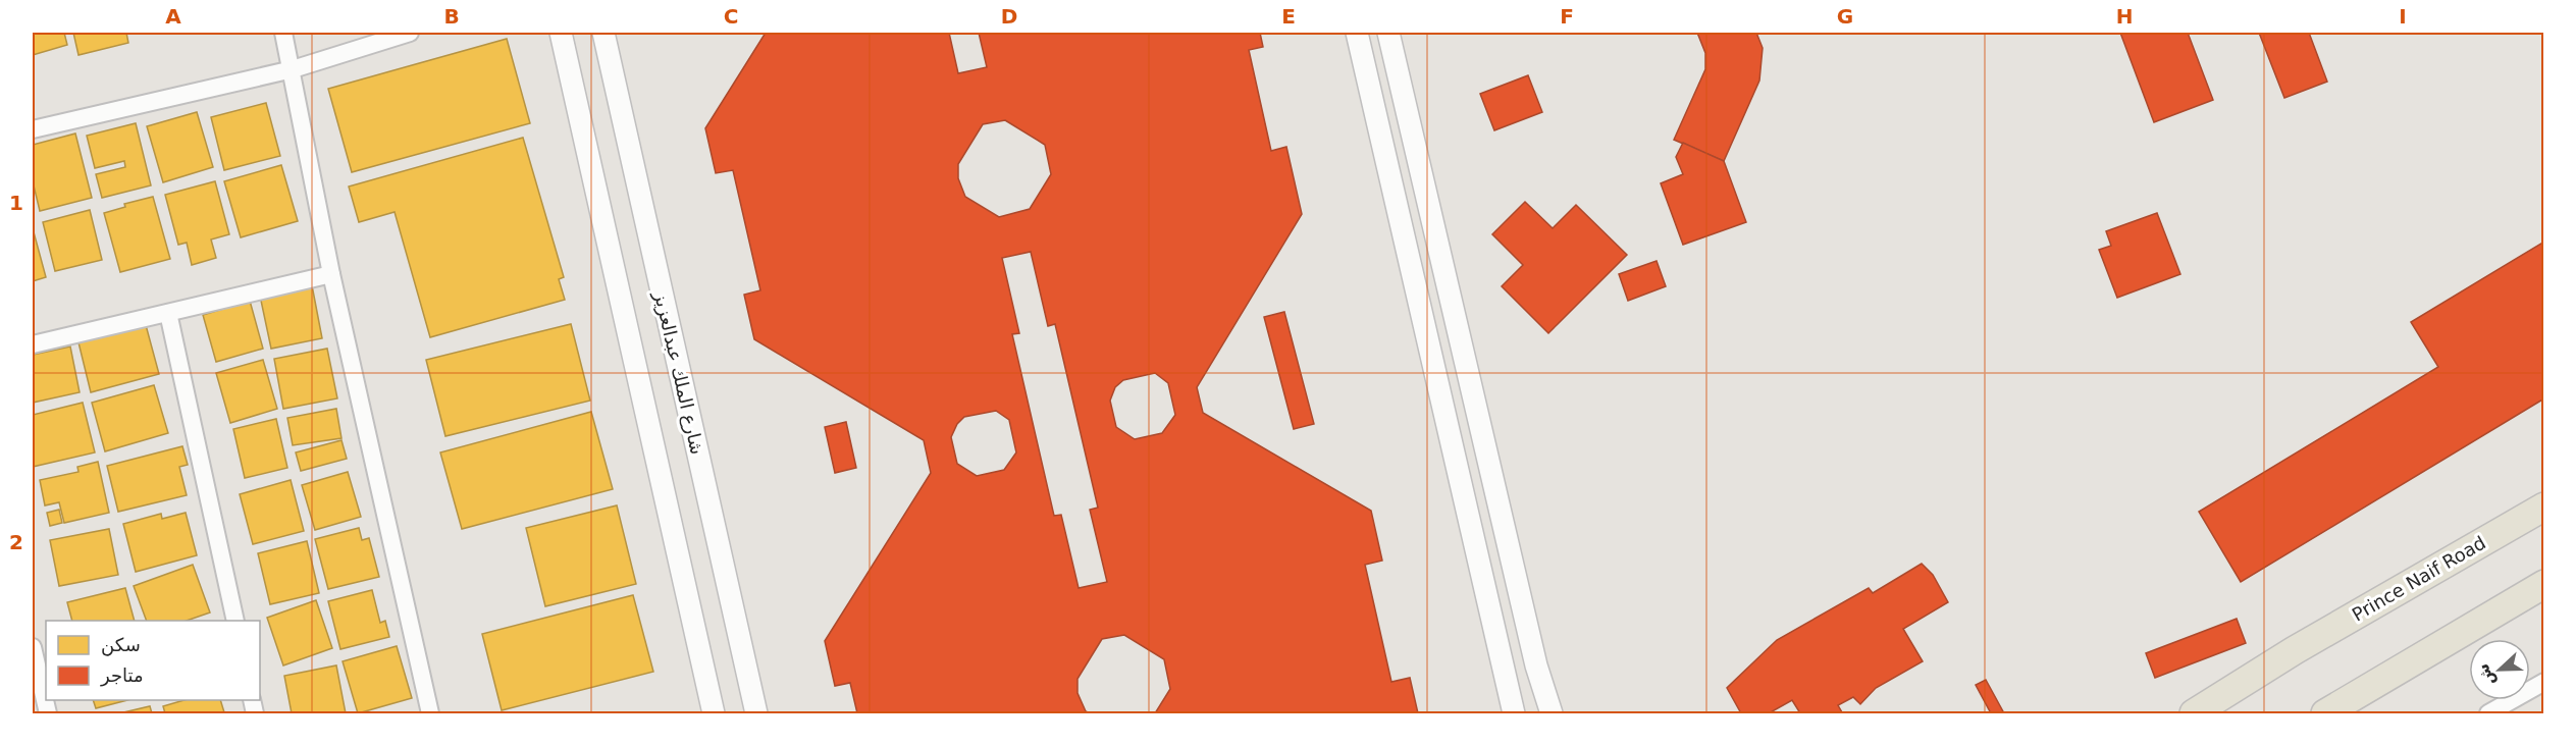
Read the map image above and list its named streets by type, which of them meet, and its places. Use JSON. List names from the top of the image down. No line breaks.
{"streets":{"main road":["Prince Naif Road"],"street":["شارع الملك عبدالعزيز"]},"legend":["سكن","متاجر"],"north":"left","grid":{"columns":["A","B","C","D","E","F","G","H","I"],"rows":["1","2"]}}
